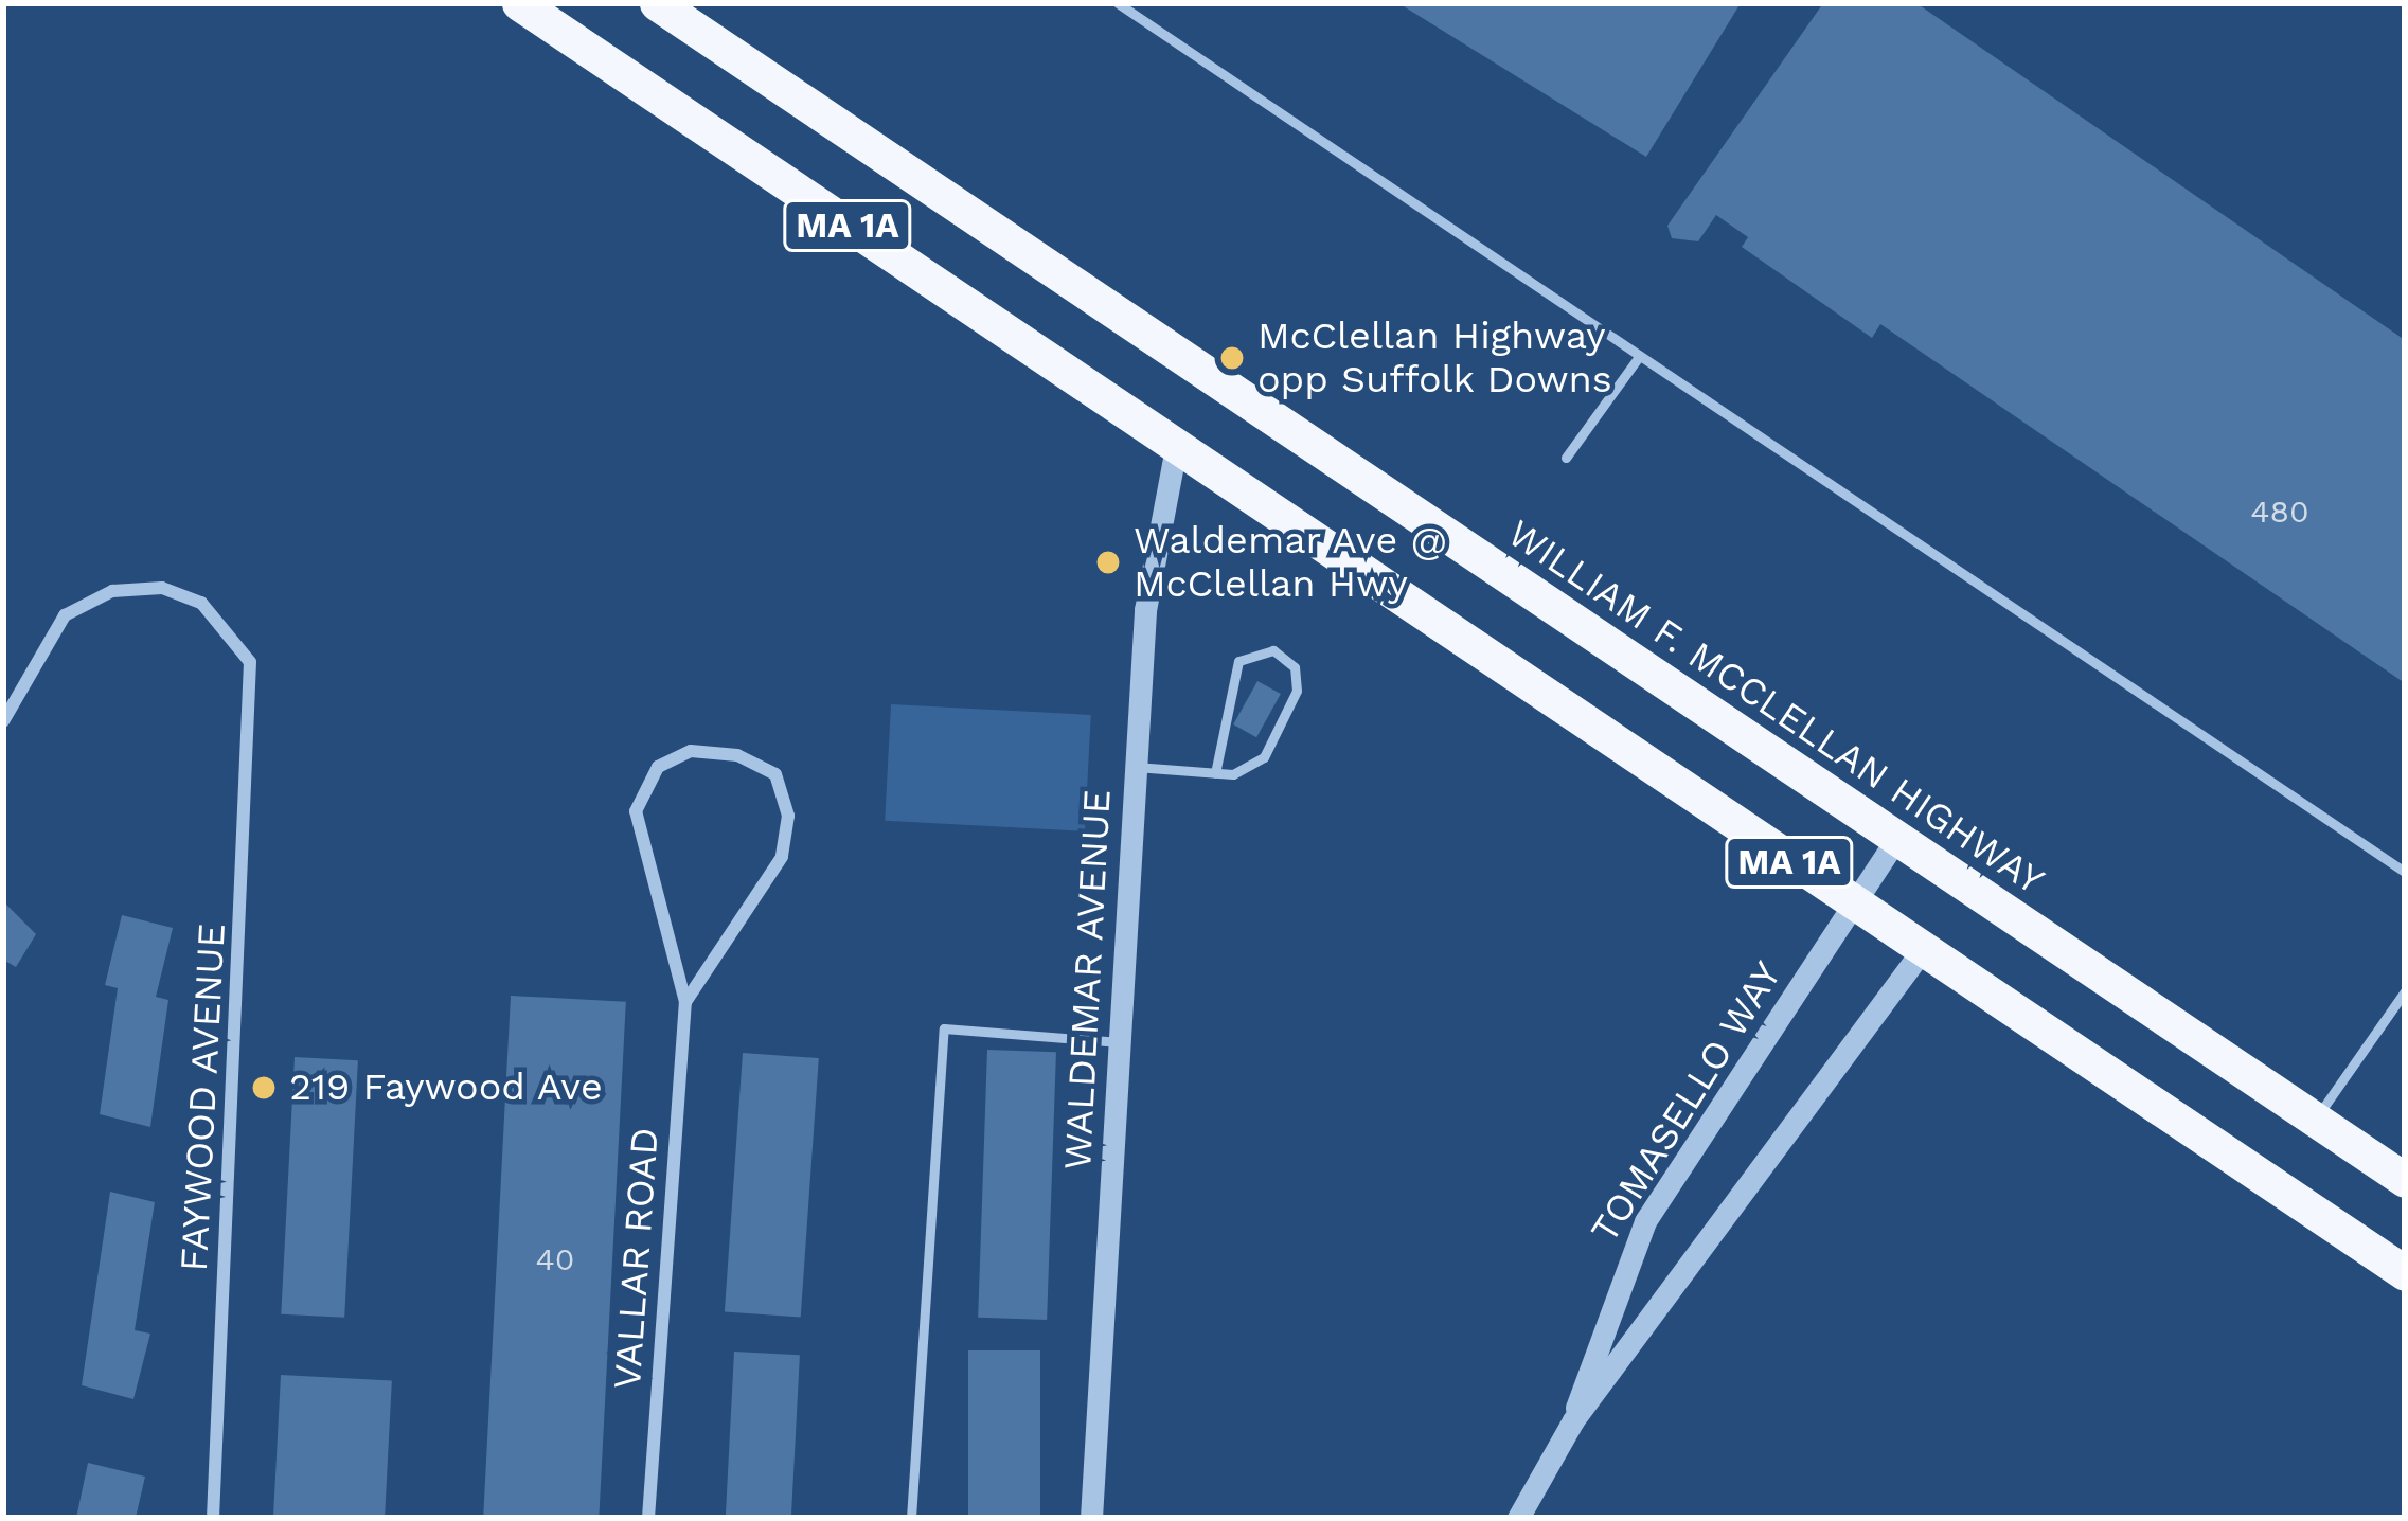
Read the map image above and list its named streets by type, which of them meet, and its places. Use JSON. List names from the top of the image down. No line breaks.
{"streets":{"highway":["MA 1A","WILLIAM F. MCCLELLAN HIGHWAY"],"street":["WALDEMAR AVENUE","FAYWOOD AVENUE","TOMASELLO WAY","VALLAR ROAD"]},"crossings":[["MA 1A","WALDEMAR AVENUE"],["MA 1A","TOMASELLO WAY"],["WILLIAM F. MCCLELLAN HIGHWAY","TOMASELLO WAY"]],"places":["McClellan Highway opp Suffolk Downs","Waldemar Ave @ McClellan Hwy","219 Faywood Ave"],"house_numbers":["480","40"]}
